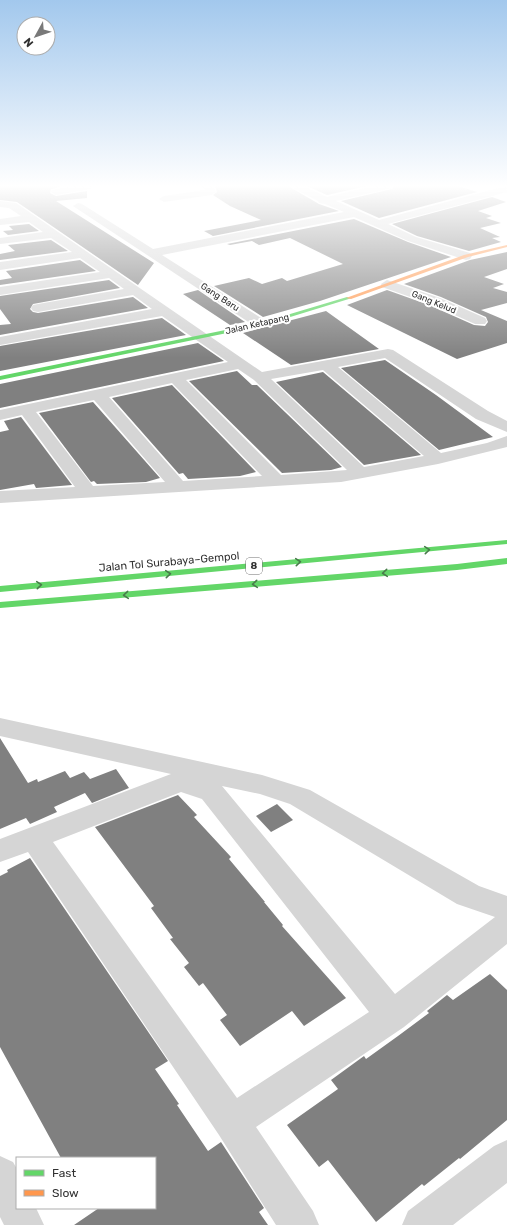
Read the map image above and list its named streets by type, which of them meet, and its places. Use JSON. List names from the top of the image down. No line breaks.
{"streets":{"main road":["Jalan Ketapang","Jalan Tol Surabaya–Gempol","8"],"street":["Gang Baru","Gang Kelud"]},"crossings":[["Gang Baru","Jalan Ketapang"],["Gang Kelud","Jalan Ketapang"]],"legend":["Fast","Slow"],"north":"bottom left"}
